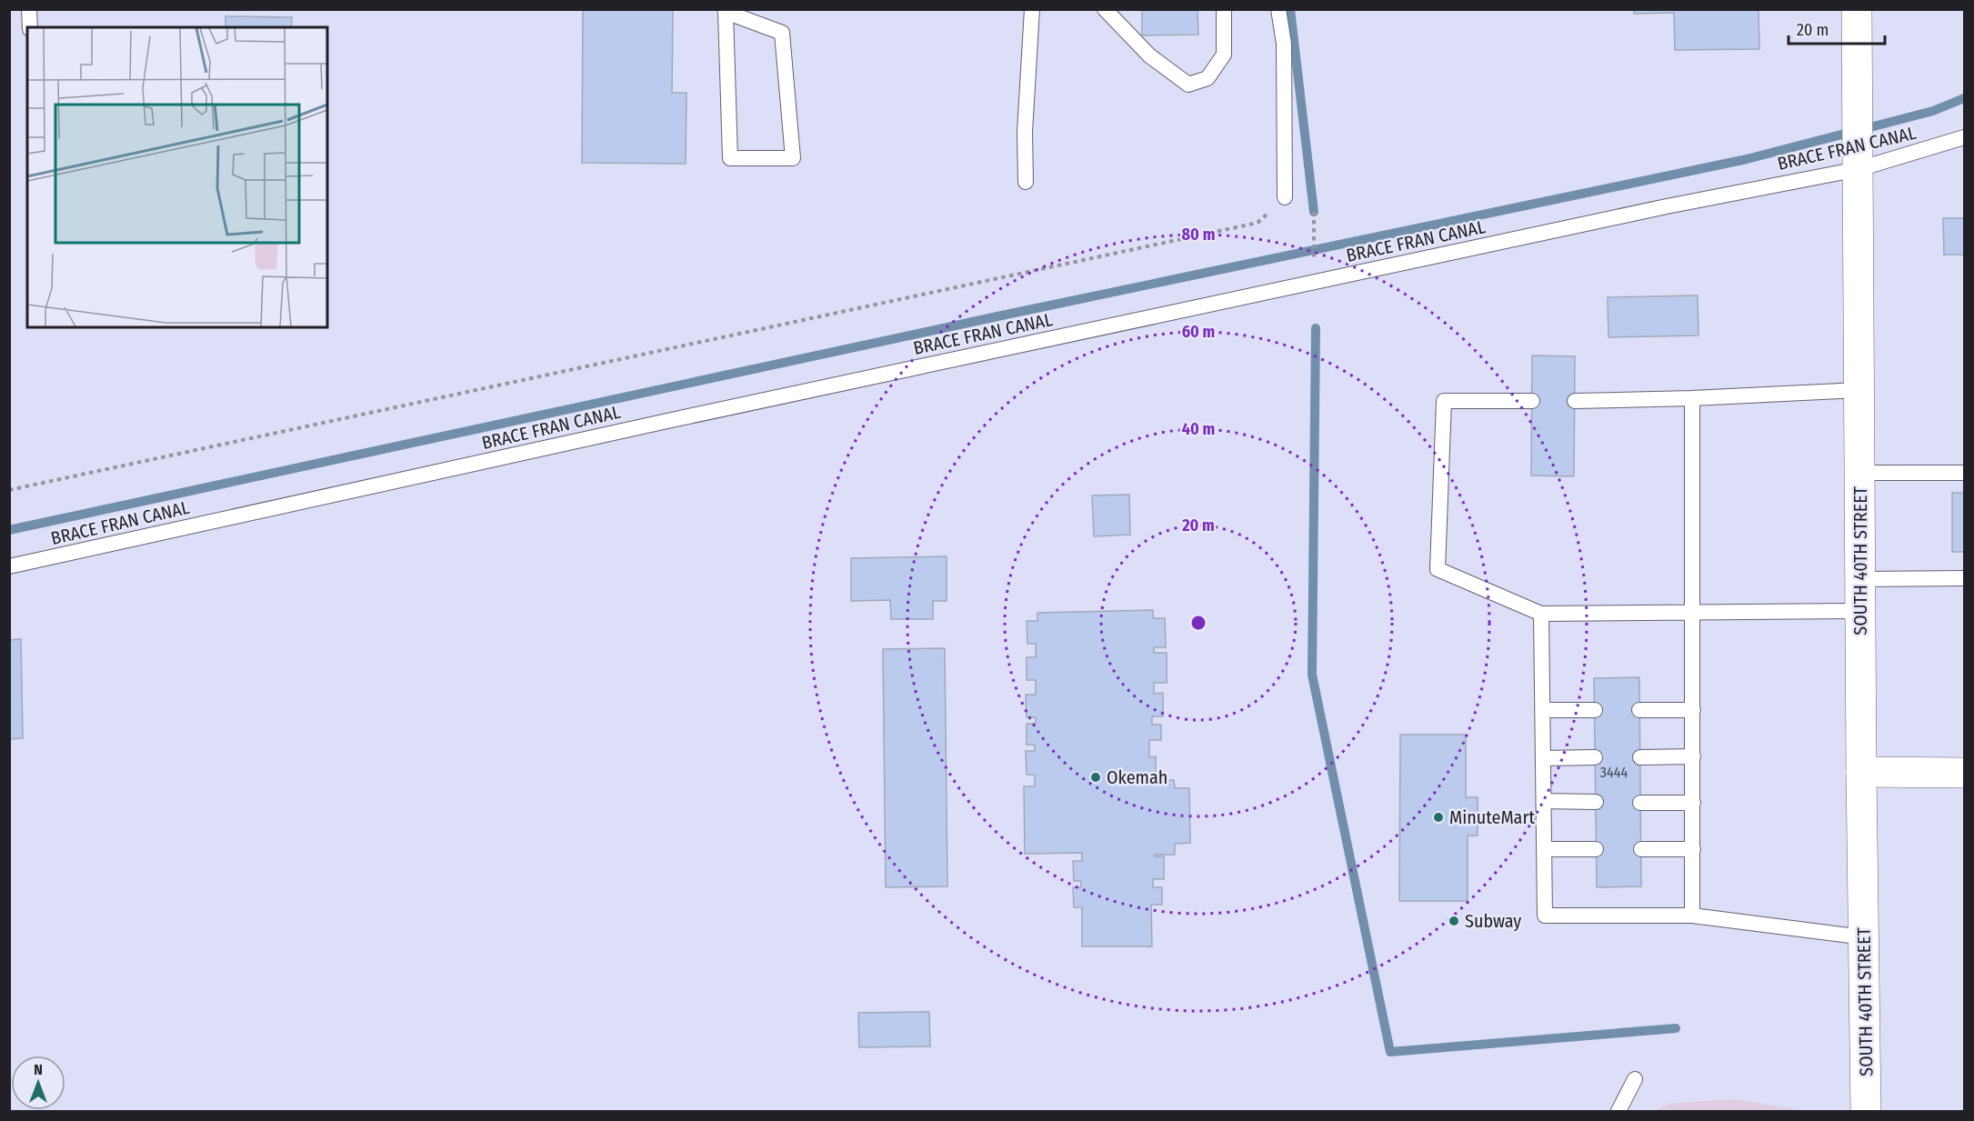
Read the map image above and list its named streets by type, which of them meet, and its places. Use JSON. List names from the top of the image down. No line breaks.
{"streets":{"main road":["SOUTH 40TH STREET"],"lane":["BRACE FRAN CANAL"]},"crossings":[["BRACE FRAN CANAL","SOUTH 40TH STREET"]],"places":["Okemah","MinuteMart","Subway"],"house_numbers":["3444"],"scale_bar":"20 m","north":"top","rings":["80 m","60 m","40 m","20 m"]}
